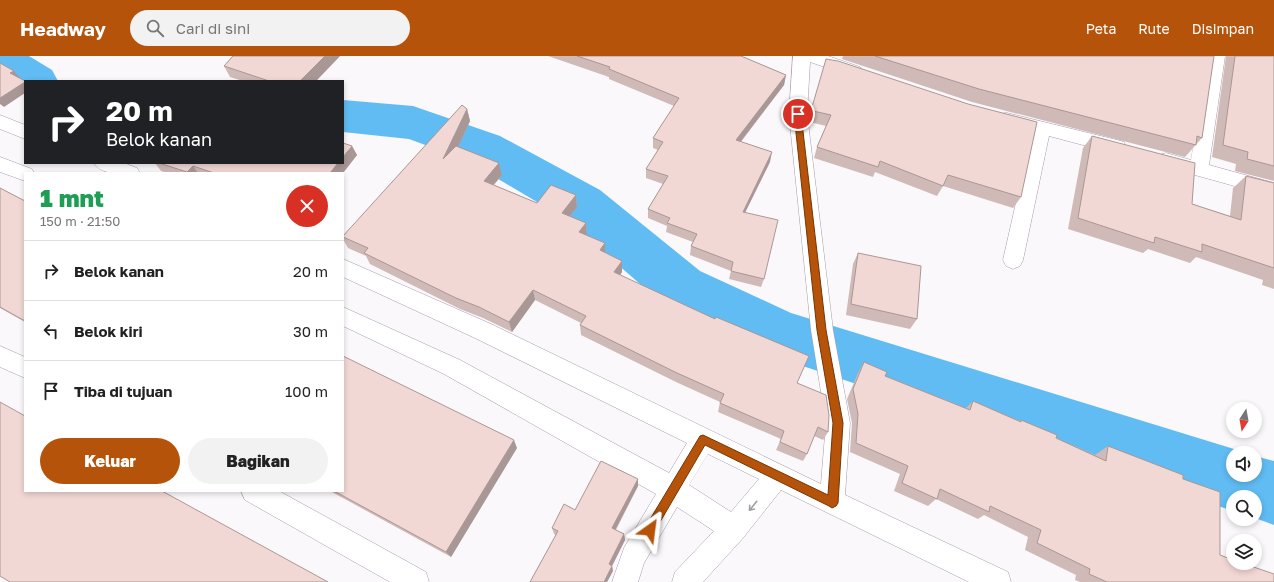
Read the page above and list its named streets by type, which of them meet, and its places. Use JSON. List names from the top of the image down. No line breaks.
{"north":"bottom","page":{"header":"Headway","search":"Cari di sini","nav":["Peta","Rute","Disimpan"],"turn":["20 m","Belok kanan"],"heading":["1 mnt","150 m · 21:50"],"list":[{"name":"Belok kanan","value":"20 m"},{"name":"Belok kiri","value":"30 m"},{"name":"Tiba di tujuan","value":"100 m"}],"buttons":["Keluar","Bagikan"]}}
